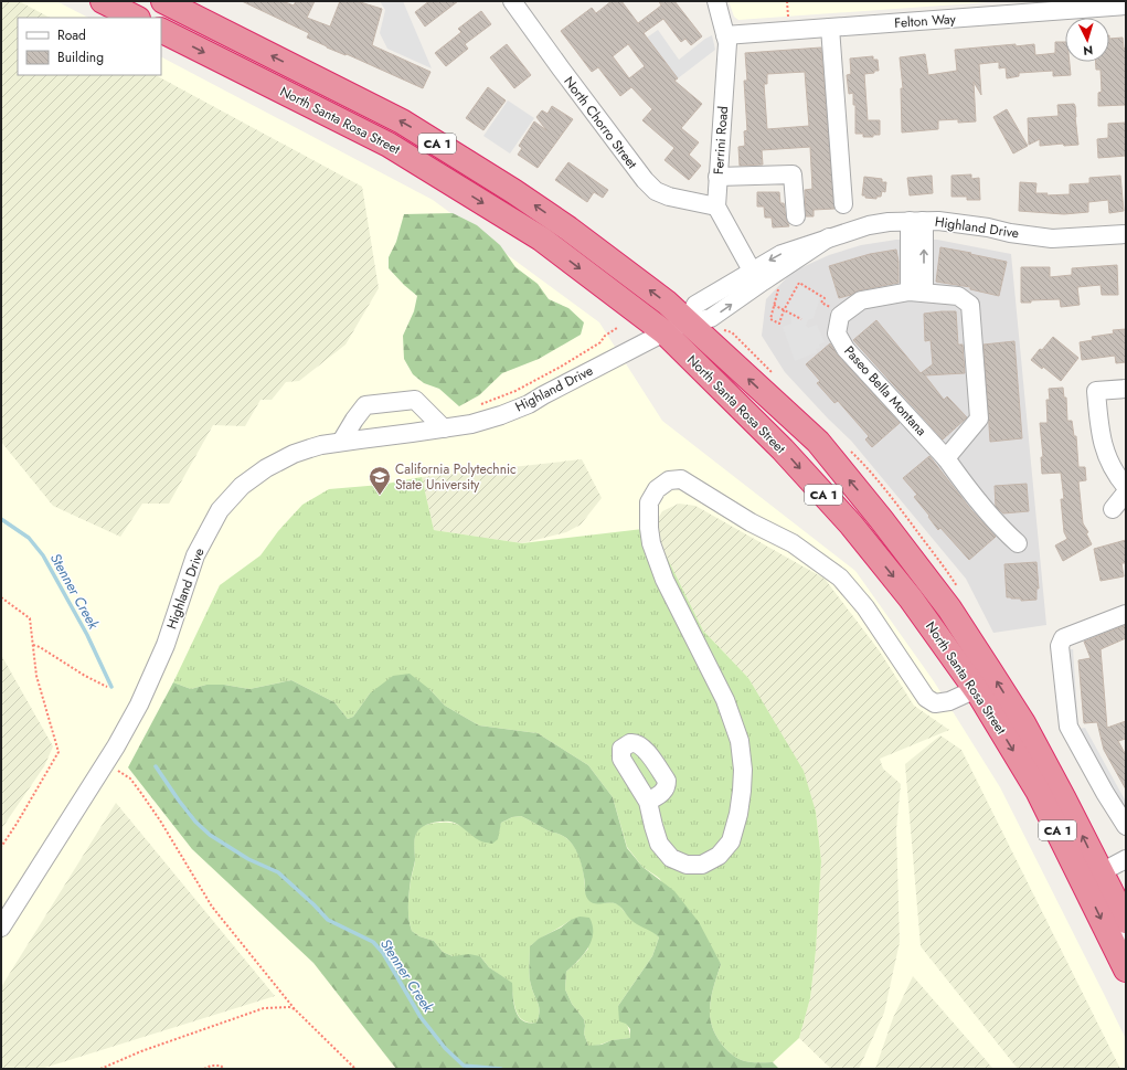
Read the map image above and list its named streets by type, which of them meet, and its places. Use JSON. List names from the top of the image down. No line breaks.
{"streets":{"highway":["North Santa Rosa Street","CA 1"],"street":["Felton Way","North Chorro Street","Ferrini Road","Highland Drive","Paseo Bella Montana"]},"crossings":[["Felton Way","Ferrini Road"],["North Santa Rosa Street","Highland Drive"],["North Chorro Street","Ferrini Road"]],"water":["Stenner Creek"],"places":{"school or university":["California Polytechnic State University"]},"legend":["Road","Building"],"north":"bottom"}
